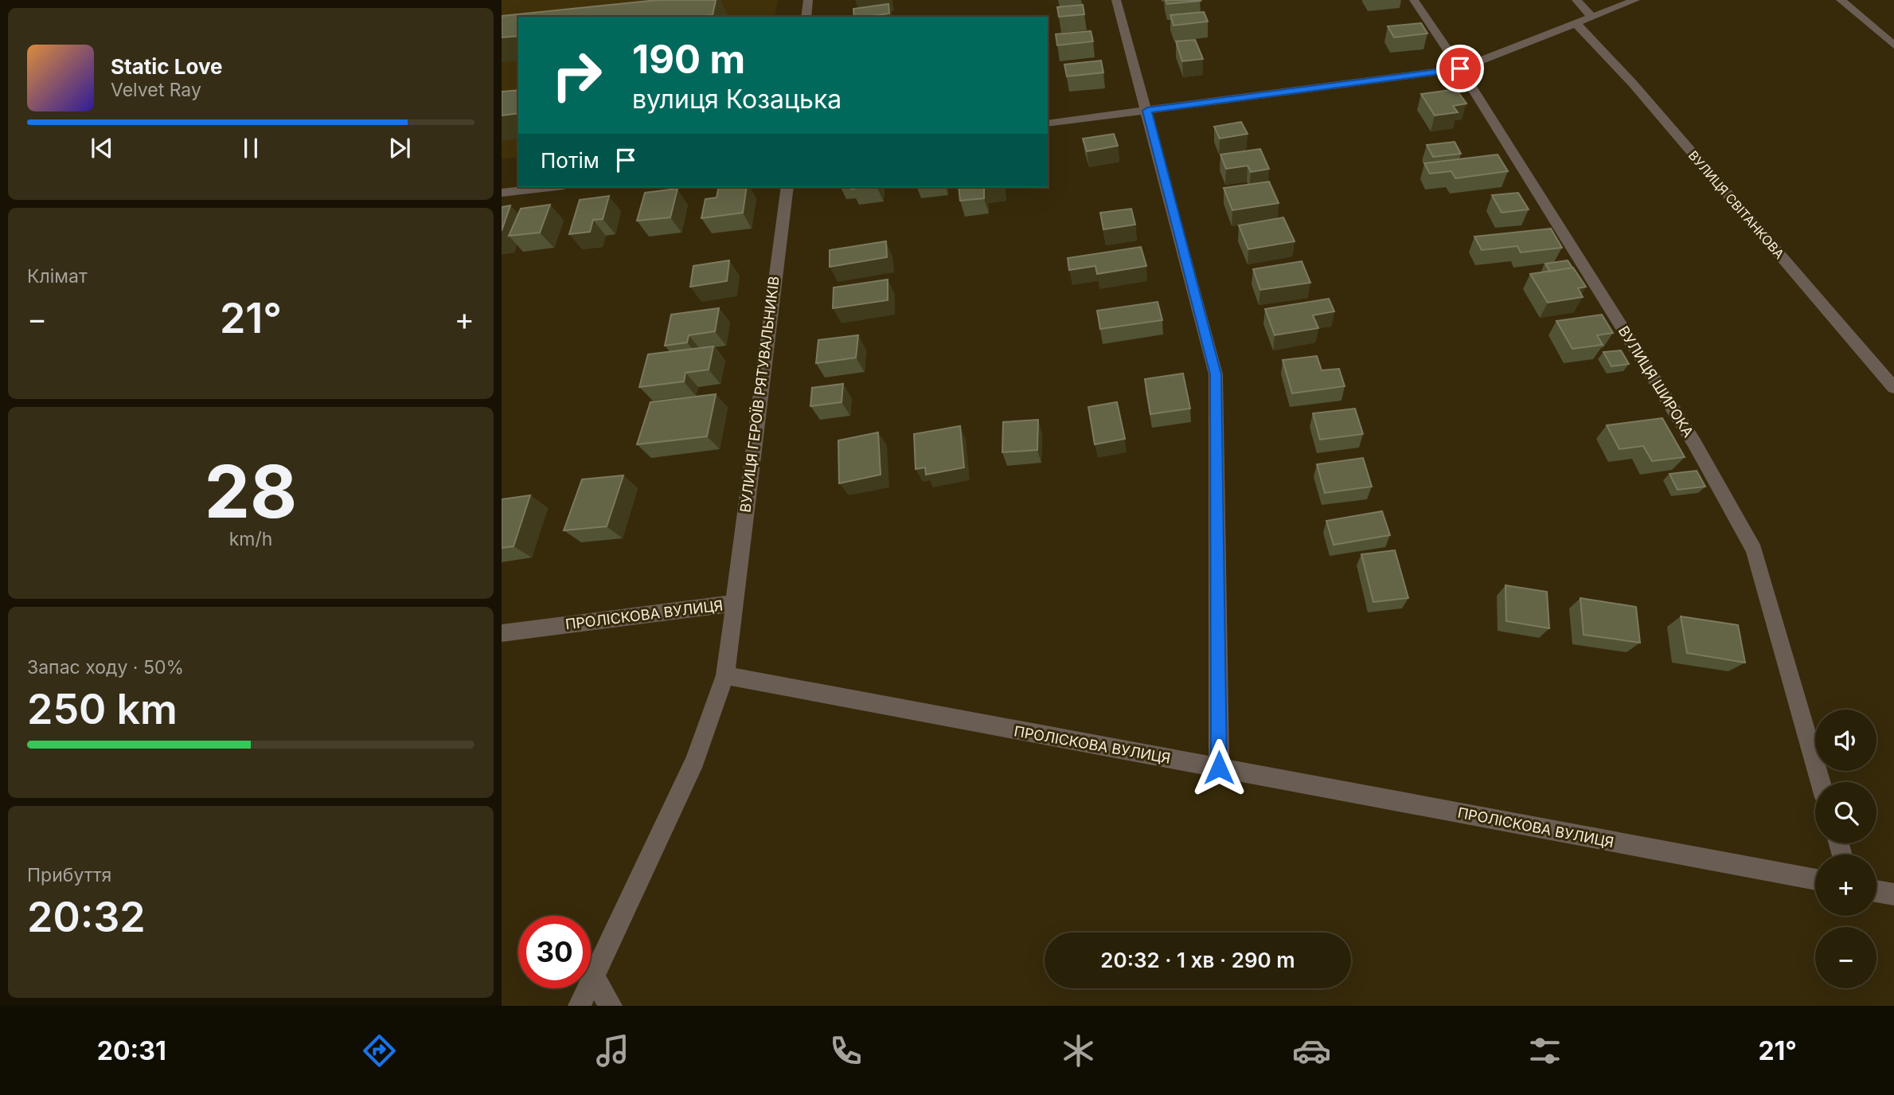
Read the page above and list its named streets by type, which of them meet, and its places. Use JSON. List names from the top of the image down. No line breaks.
{"streets":{"street":["ВУЛИЦЯ СВІТАНКОВА","ВУЛИЦЯ ШИРОКА","ВУЛИЦЯ ГЕРОЇВ РЯТУВАЛЬНИКІВ","ПРОЛІСКОВА ВУЛИЦЯ"]},"crossings":[["ВУЛИЦЯ ГЕРОЇВ РЯТУВАЛЬНИКІВ","ПРОЛІСКОВА ВУЛИЦЯ"]],"page":{"turn":["190 m","вулиця Козацька"],"song":["Static Love","Velvet Ray"],"then":"Потім","tile":["Клімат",["28","km/h"],["Запас ходу · 50%","250 km"],["Прибуття","20:32"]],"heat":["−","21°","+"],"map_buttons":["+","−"],"limit":"30","trip":"20:32 · 1 хв · 290 m","tabs":["20:31","21°"]}}
